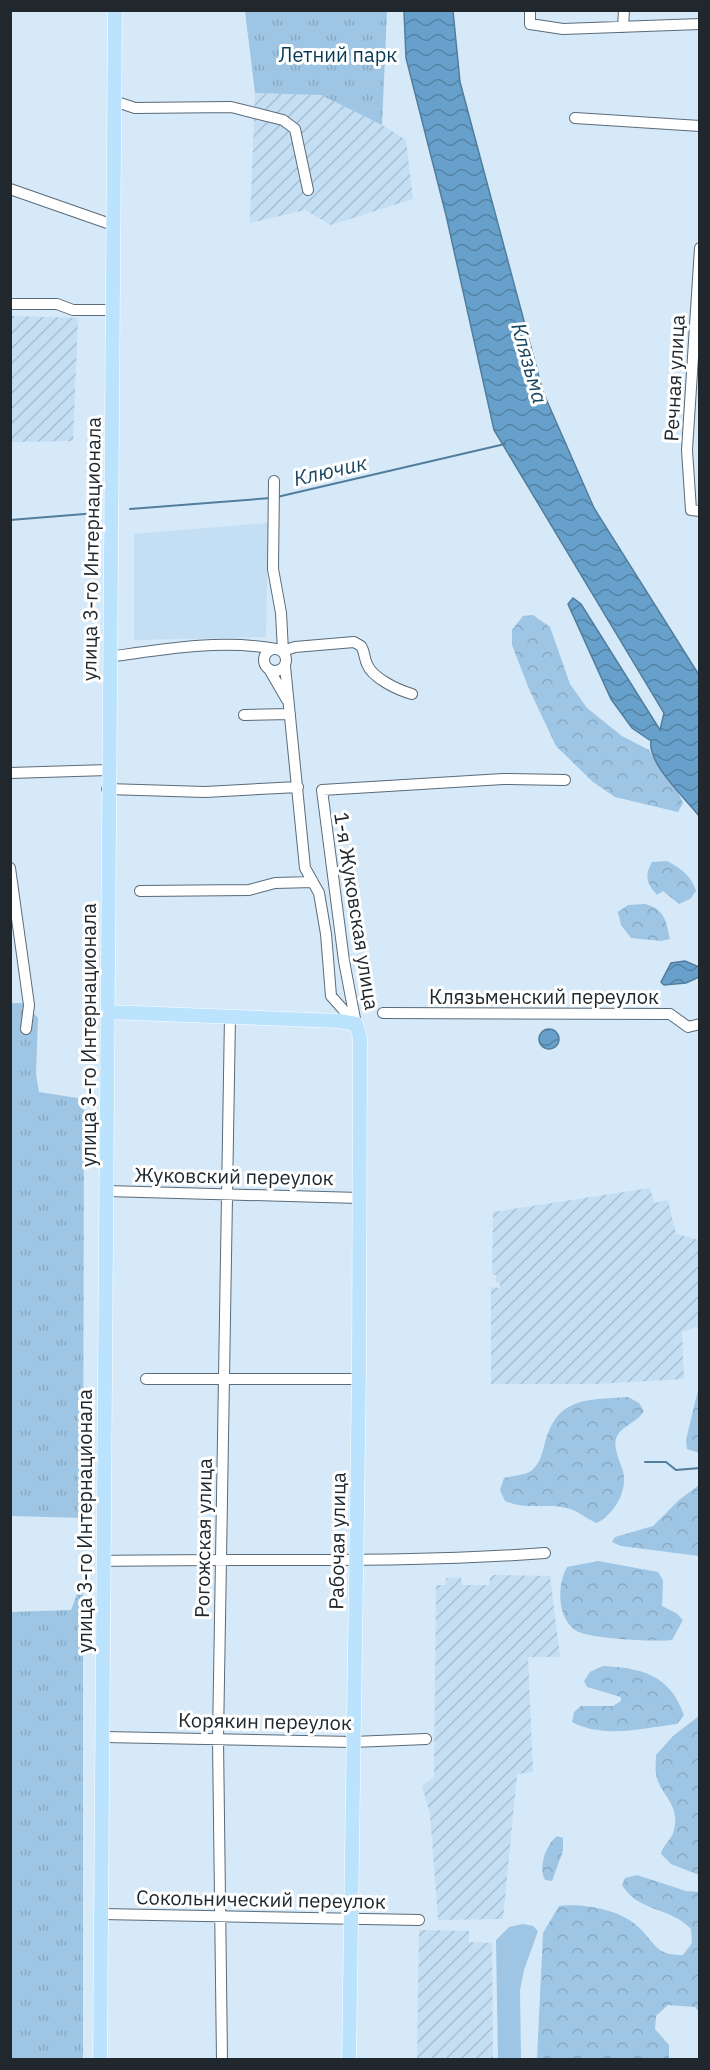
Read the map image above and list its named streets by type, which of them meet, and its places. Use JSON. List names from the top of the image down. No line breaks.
{"streets":{"main road":["улица 3-го Интернационала","Рабочая улица"],"street":["Речная улица","1-я Жуковская улица","Клязьменский переулок","Жуковский переулок","Рогожская улица","Корякин переулок","Сокольнический переулок"]},"crossings":[["улица 3-го Интернационала","Жуковский переулок"],["улица 3-го Интернационала","Корякин переулок"],["улица 3-го Интернационала","Сокольнический переулок"],["1-я Жуковская улица","Рабочая улица"],["Жуковский переулок","Рогожская улица"],["Жуковский переулок","Рабочая улица"],["Рогожская улица","Корякин переулок"],["Рогожская улица","Сокольнический переулок"],["Рабочая улица","Корякин переулок"],["Рабочая улица","Сокольнический переулок"]],"water":["Клязьма","Ключик"],"parks":["Летний парк"]}
